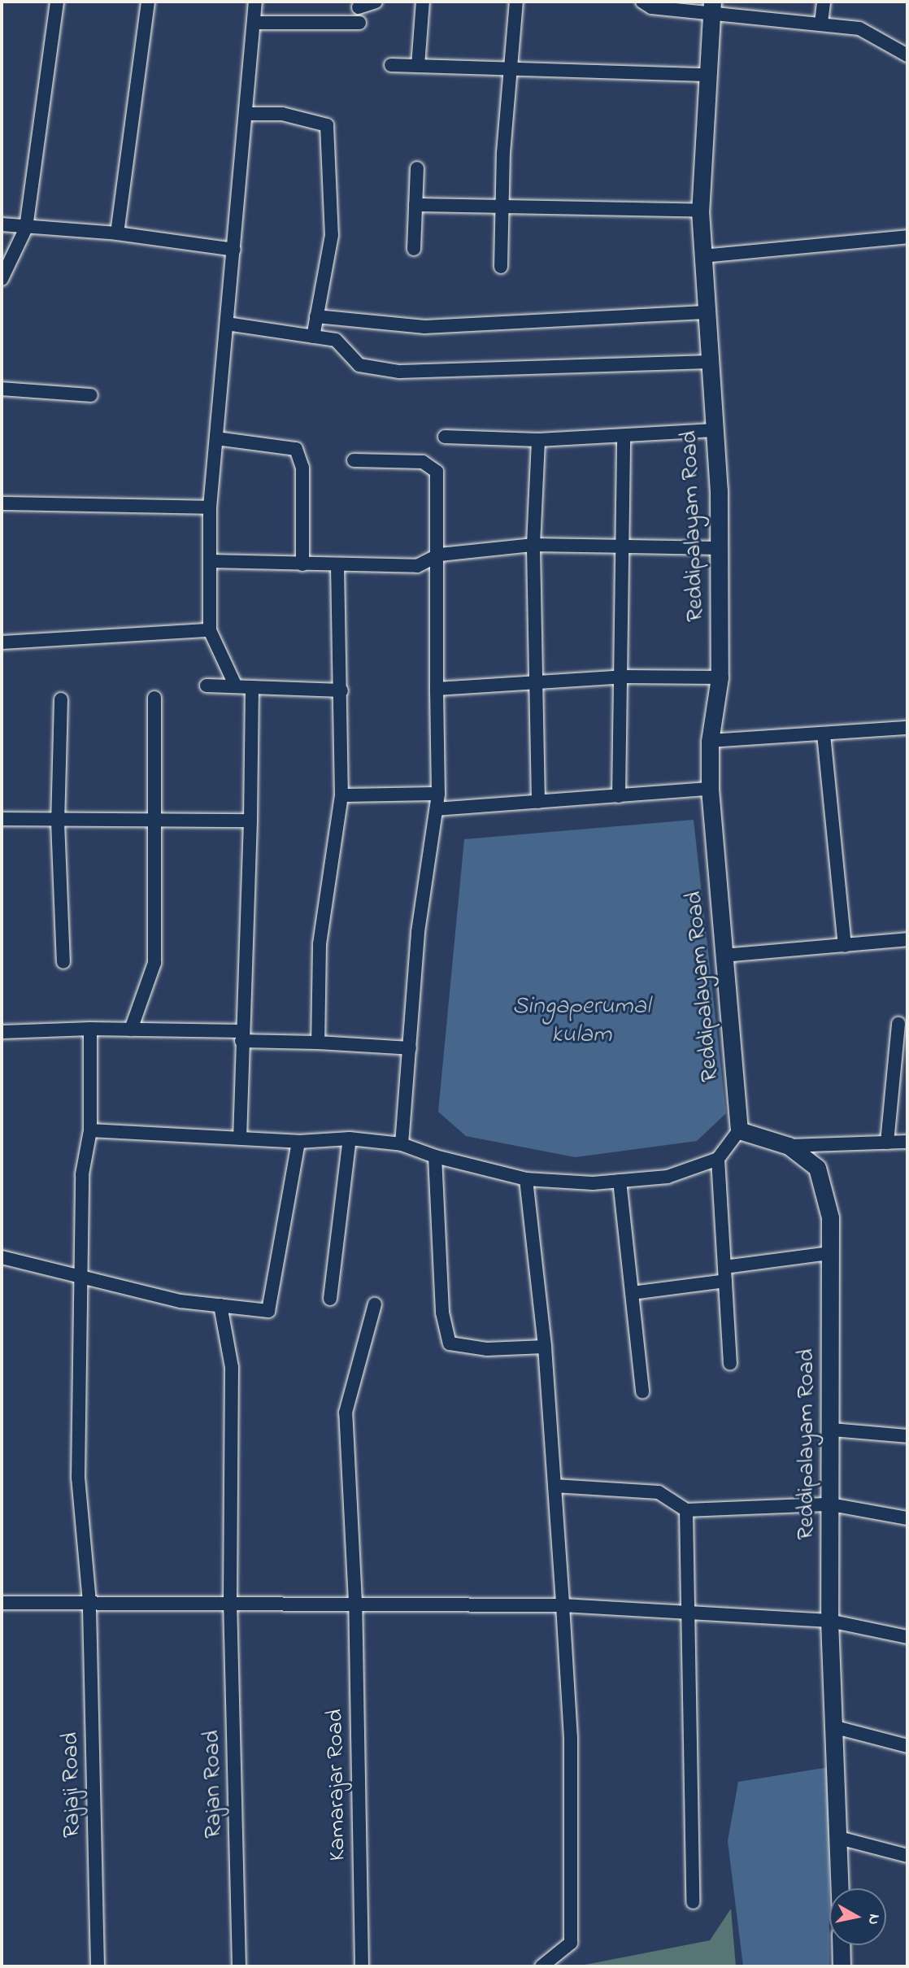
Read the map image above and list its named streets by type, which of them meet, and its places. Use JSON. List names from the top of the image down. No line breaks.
{"streets":{"main road":["Reddipalayam Road"],"street":["Rajan Road","Rajaji Road","Kamarajar Road"]},"water":["Singaperumal kulam"],"north":"right"}
